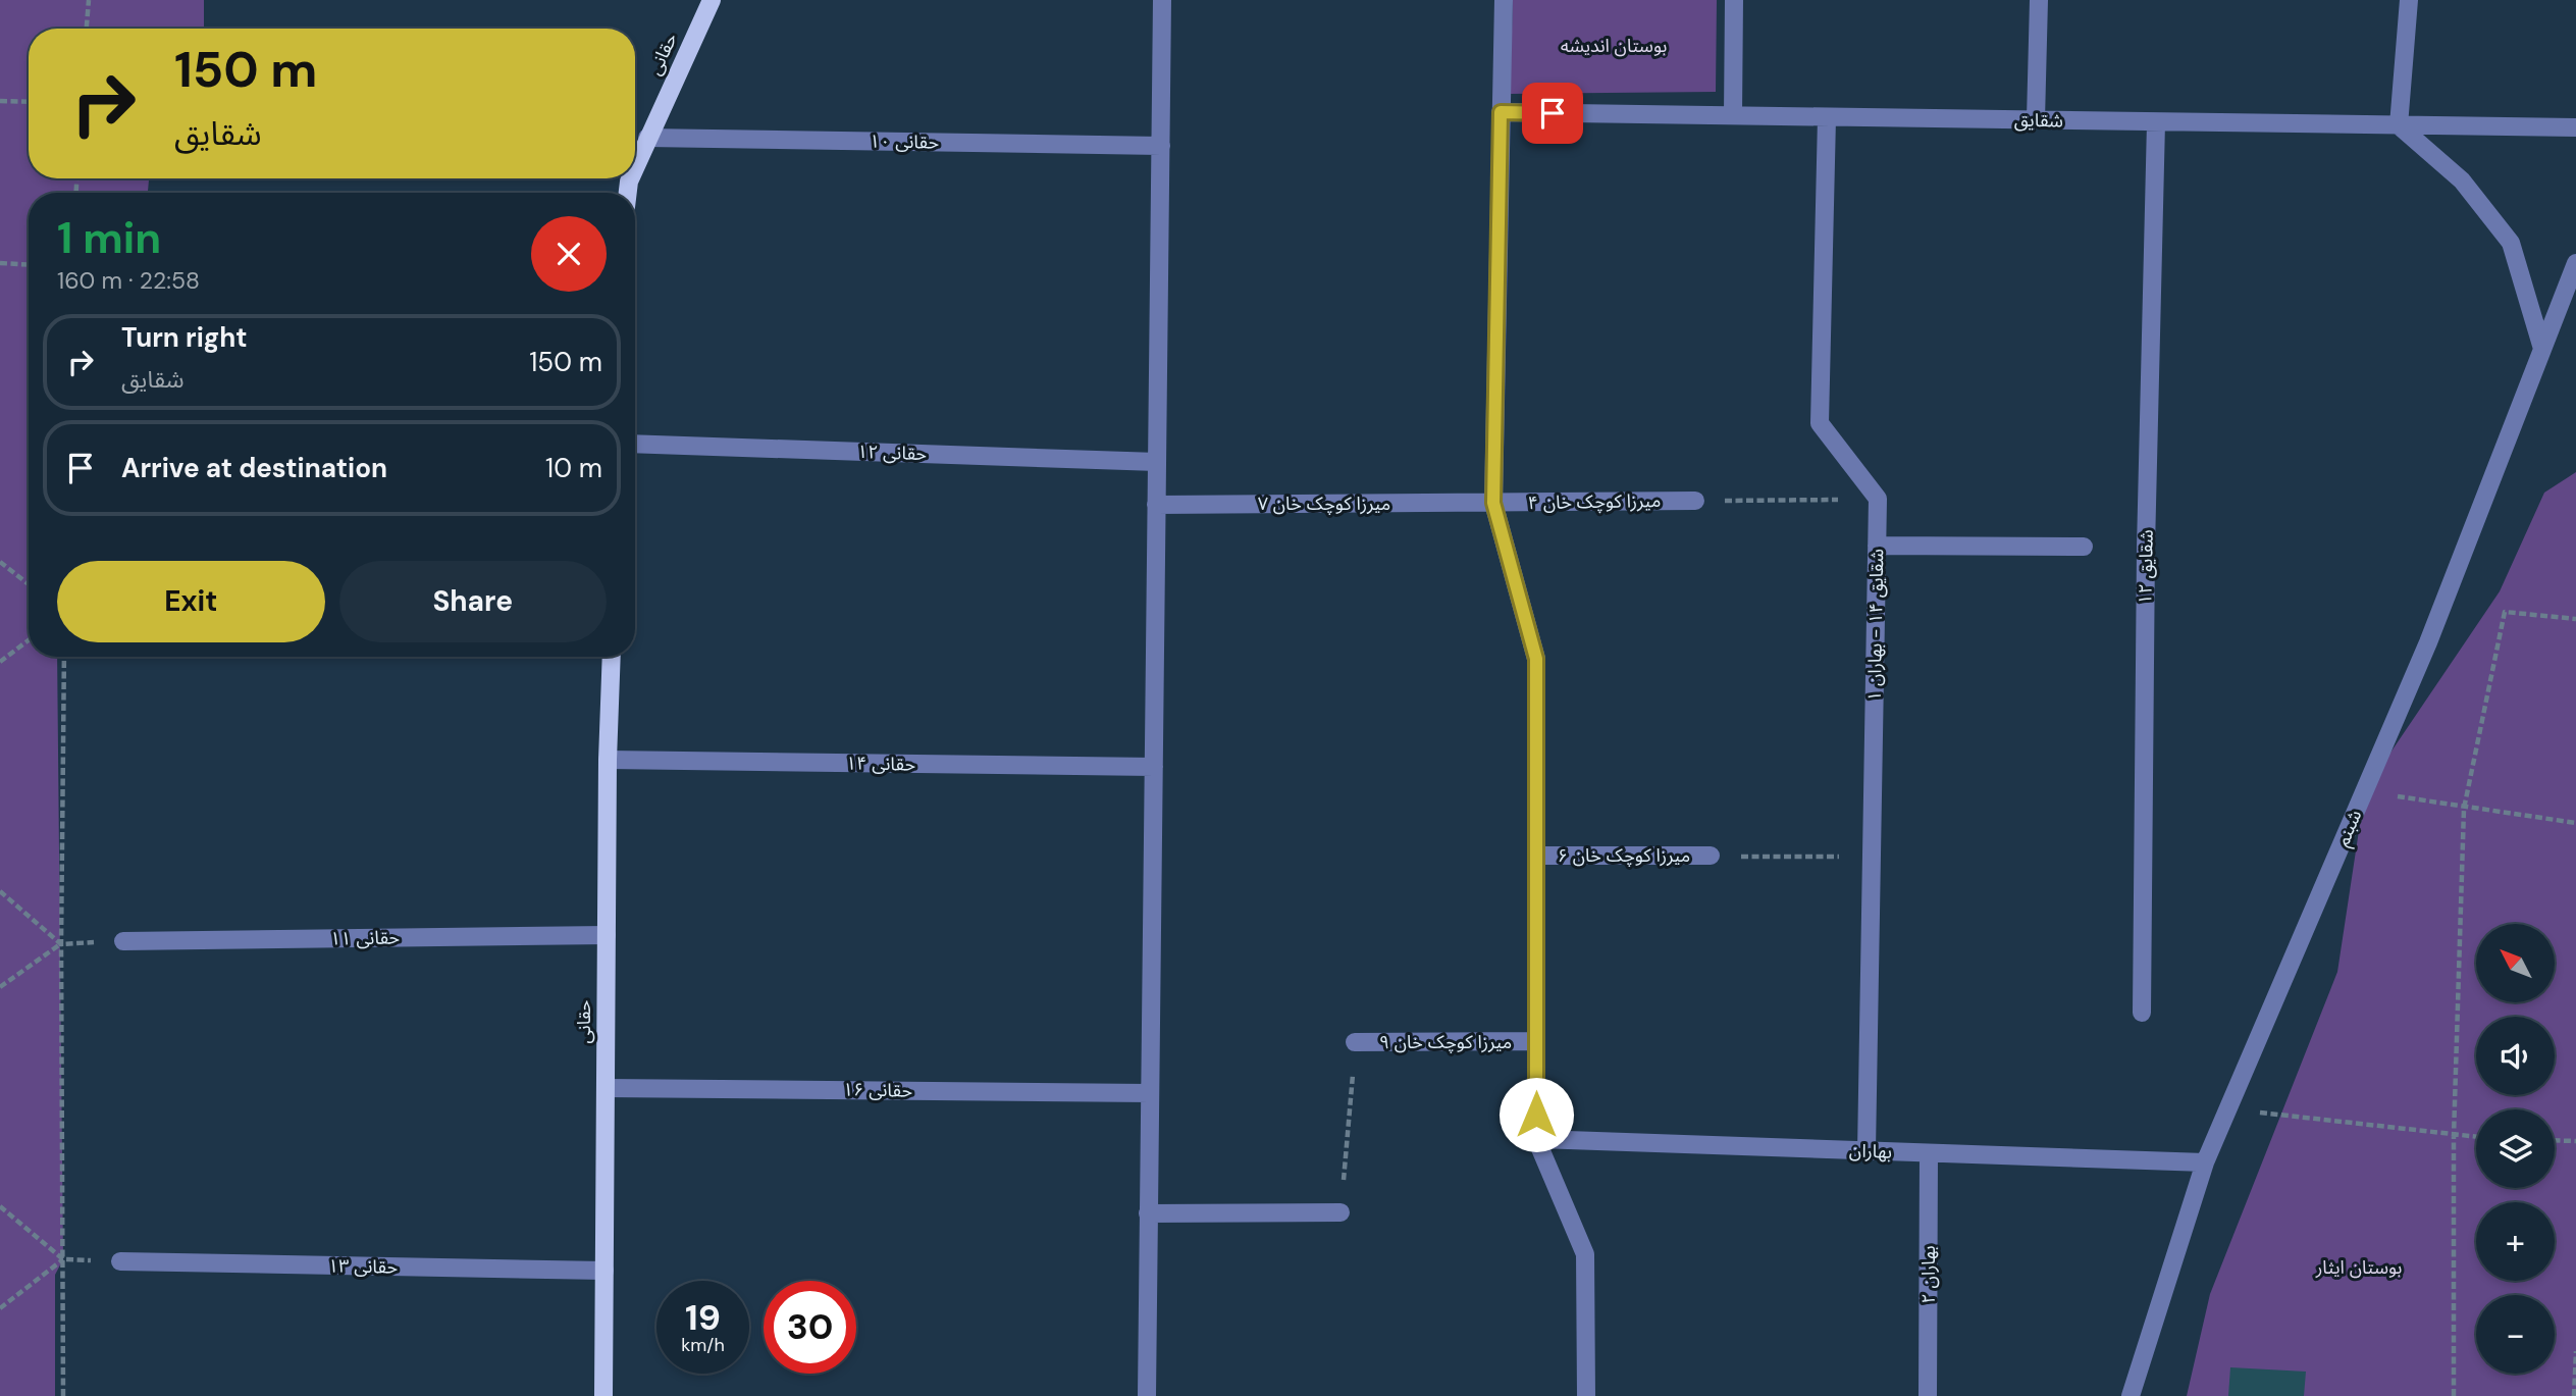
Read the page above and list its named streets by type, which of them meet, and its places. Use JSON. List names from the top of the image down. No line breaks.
{"streets":{"main road":["حقانی"],"street":["شقایق","حقانی ۱۰","حقانی ۱۲","میرزا کوچک خان ۴","میرزا کوچک خان ۷","شقایق ۱۲","شقایق ۱۴ - بهاران ۱","حقانی ۱۴","شبنم","میرزا کوچک خان ۶","حقانی ۱۱","میرزا کوچک خان ۹","حقانی ۱۶","بهاران","حقانی ۱۳","بهاران ۲"]},"crossings":[["حقانی","حقانی ۱۰"],["حقانی","حقانی ۱۴"],["حقانی","حقانی ۱۱"],["حقانی","حقانی ۱۶"],["حقانی","حقانی ۱۳"],["شقایق","شقایق ۱۲"],["میرزا کوچک خان ۴","میرزا کوچک خان ۷"],["شقایق ۱۴ - بهاران ۱","بهاران"],["شبنم","بهاران"],["بهاران","بهاران ۲"]],"parks":["بوستان اندیشه","بوستان ایثار"],"north":"top left","page":{"turn":["150 m","شقایق"],"heading":["1 min","160 m · 22:58"],"list":[{"name":"Turn right","note":"شقایق","value":"150 m"},{"name":"Arrive at destination","value":"10 m"}],"buttons":["Exit","Share"],"map_buttons":["+","−"],"speed":"19 km/h","limit":"30"}}
